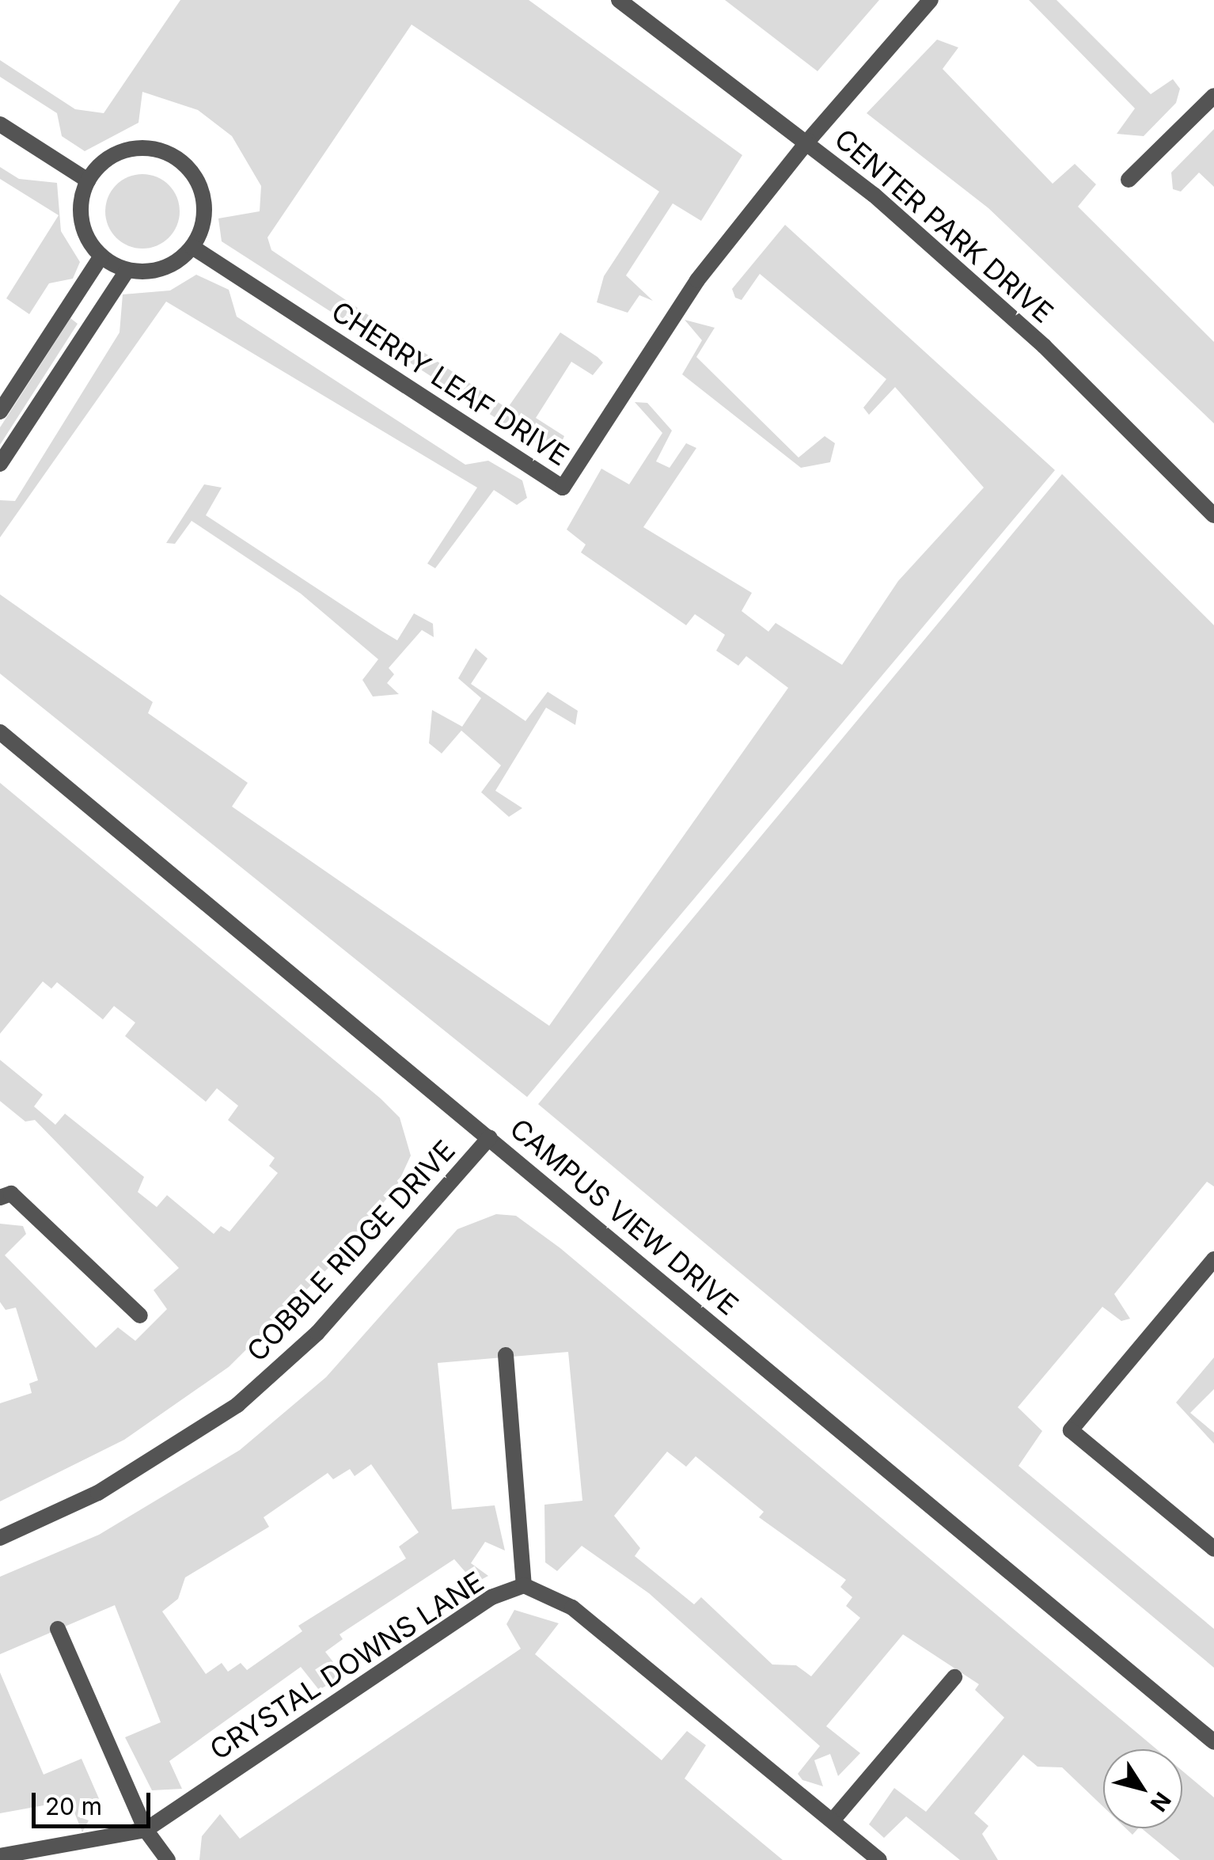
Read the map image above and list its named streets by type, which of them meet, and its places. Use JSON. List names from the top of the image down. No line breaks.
{"streets":{"street":["CENTER PARK DRIVE","CHERRY LEAF DRIVE","CAMPUS VIEW DRIVE","COBBLE RIDGE DRIVE","CRYSTAL DOWNS LANE"]},"crossings":[["CENTER PARK DRIVE","CHERRY LEAF DRIVE"],["CAMPUS VIEW DRIVE","COBBLE RIDGE DRIVE"]],"scale_bar":"20 m","north":"bottom right"}
